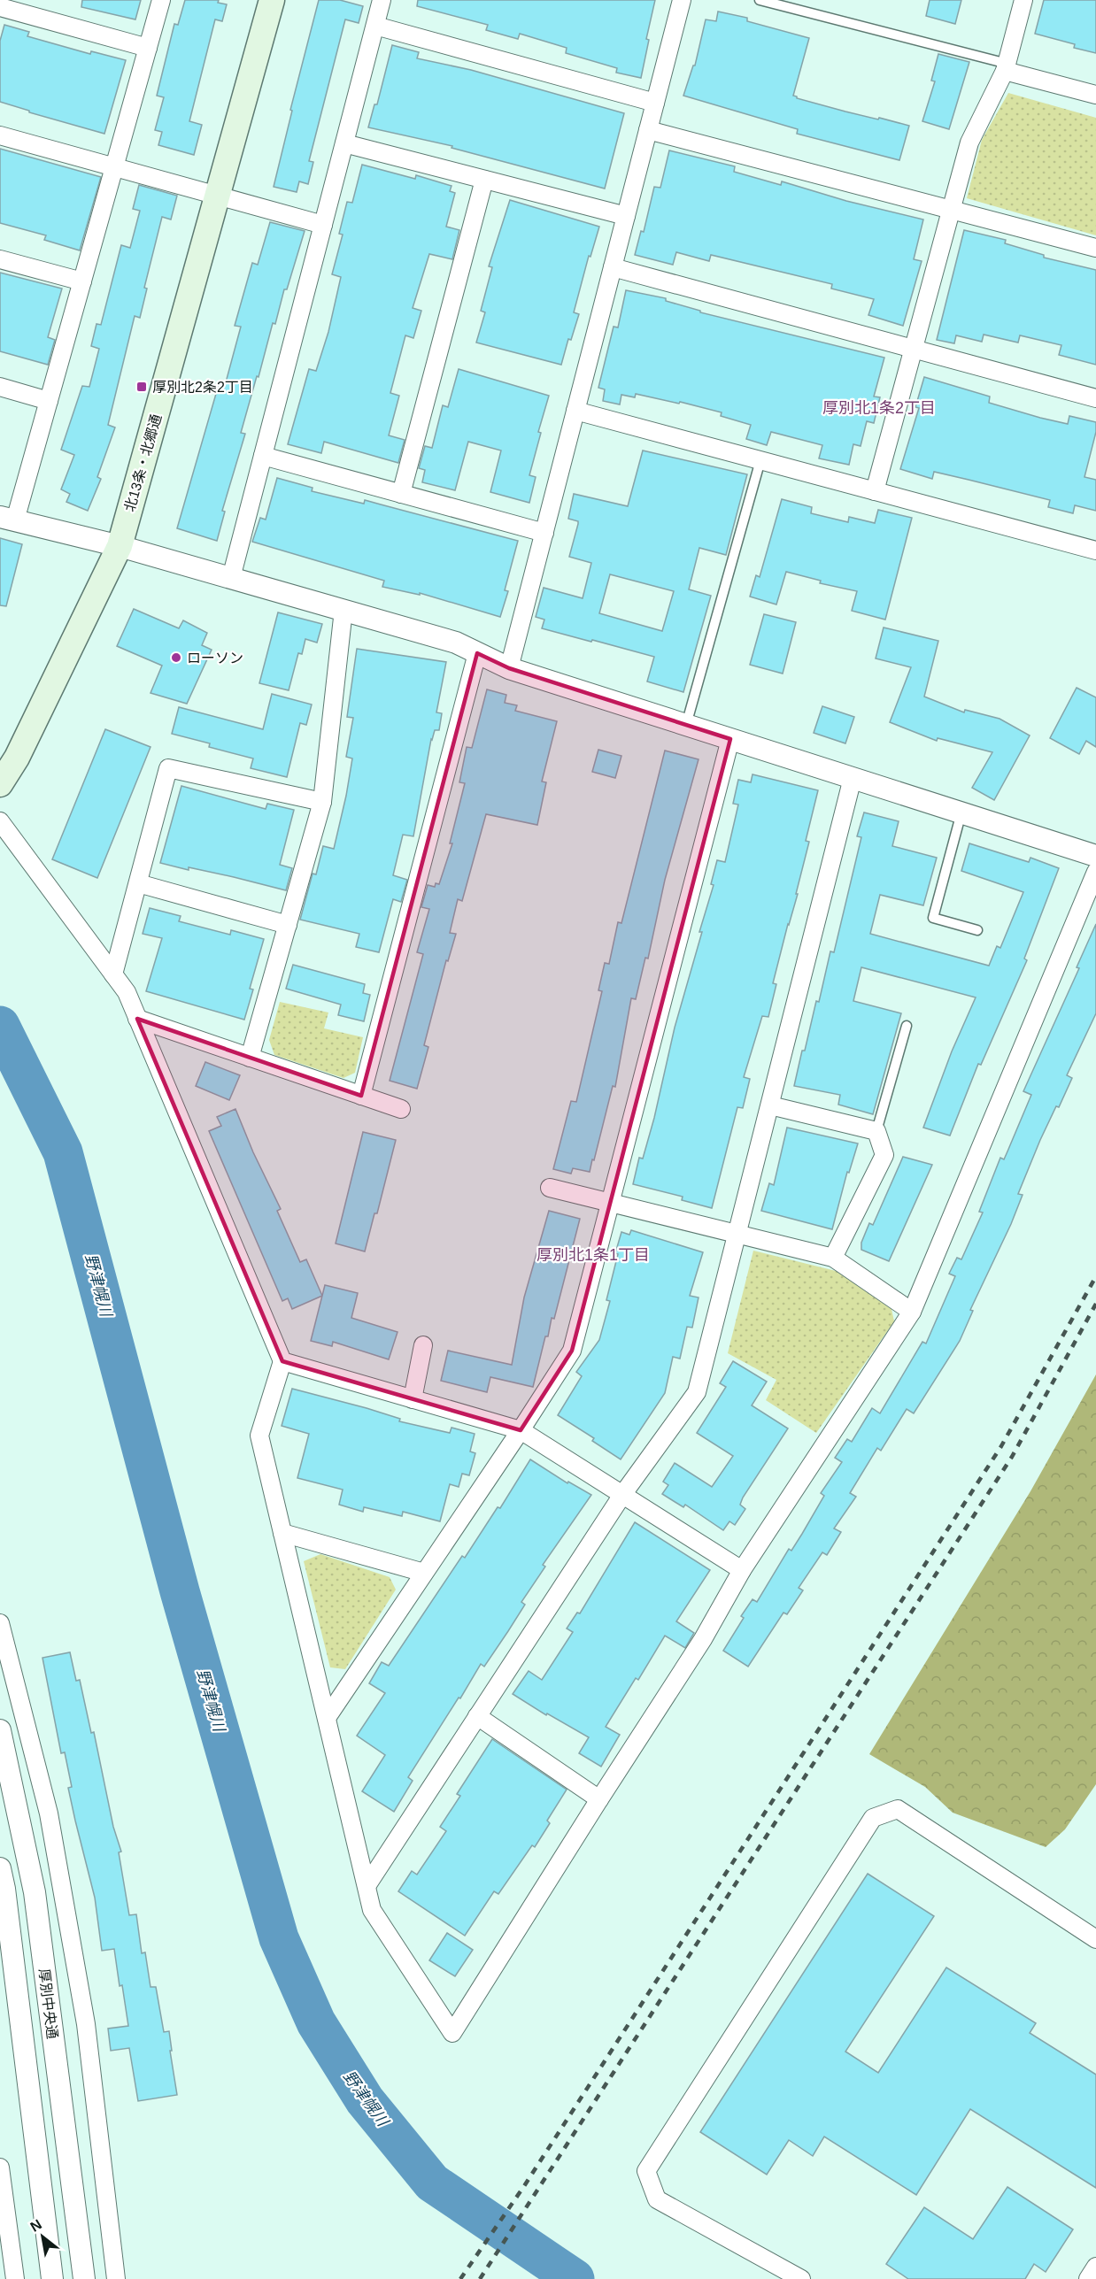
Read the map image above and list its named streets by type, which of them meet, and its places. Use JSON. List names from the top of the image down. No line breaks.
{"streets":{"main road":["北13条・北郷通"],"street":["厚別中央通"]},"districts":["厚別北1条2丁目","厚別北1条1丁目"],"water":["野津幌川"],"places":{"transit":["厚別北2条2丁目"],"other":["ローソン"]},"north":"top left"}
